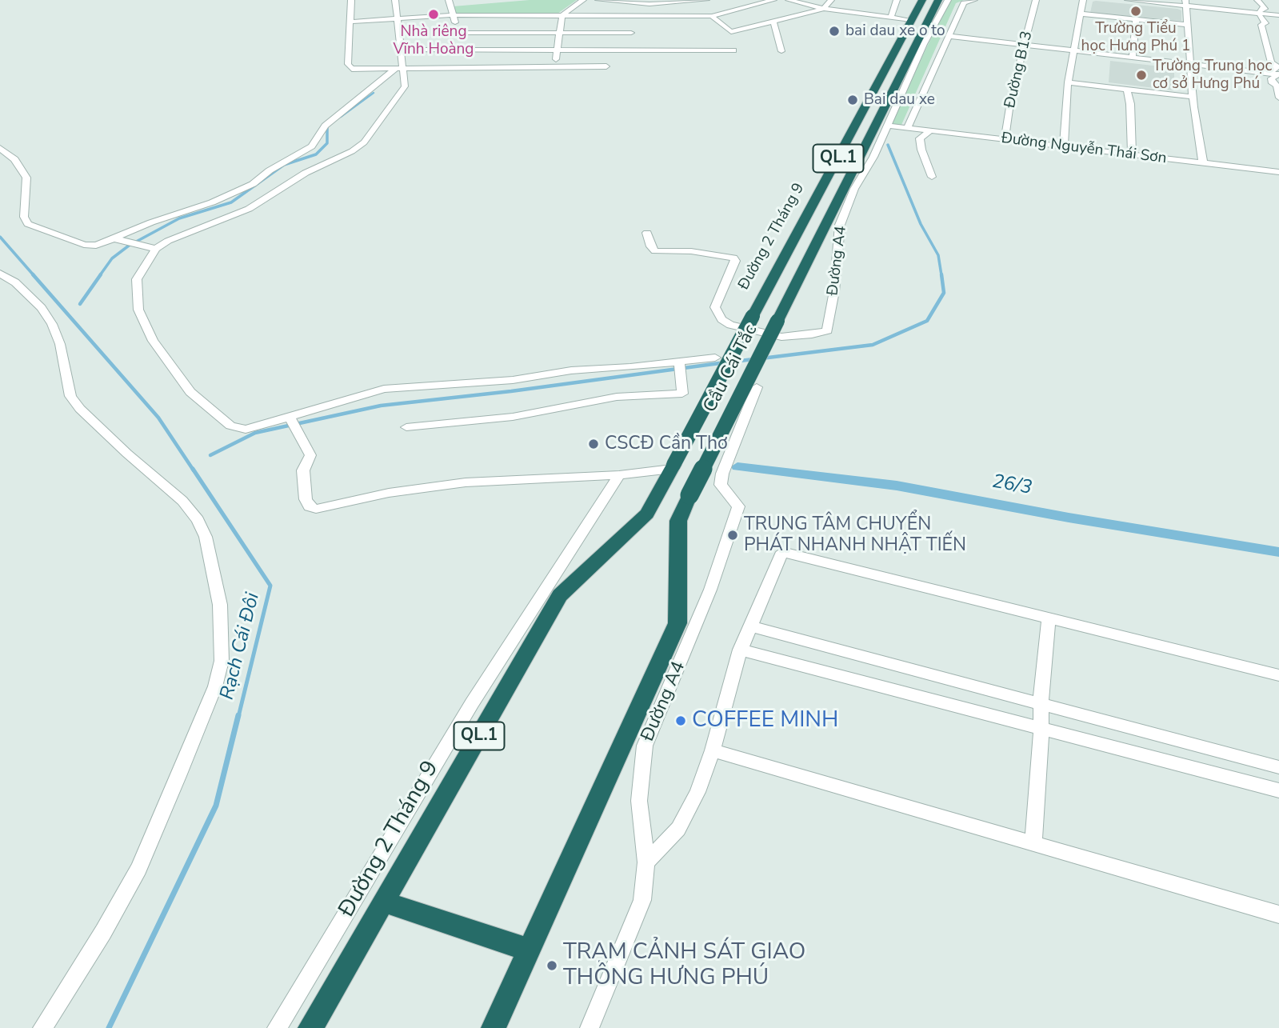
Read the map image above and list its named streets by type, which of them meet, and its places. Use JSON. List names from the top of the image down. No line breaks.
{"streets":{"highway":["QL.1","Đường 2 Tháng 9","Cầu Cái Tắc"],"street":["Đường B13","Đường Nguyễn Thái Sơn","Đường A4"]},"crossings":[["Đường B13","Đường Nguyễn Thái Sơn"],["Đường Nguyễn Thái Sơn","Đường A4"],["QL.1","Cầu Cái Tắc"],["Đường 2 Tháng 9","Cầu Cái Tắc"]],"water":["26/3","Rạch Cái Đôi"],"places":["Trường Tiểu học Hưng Phú 1","Nhà riêng Vĩnh Hoàng","bai dau xe o to","Trường Trung học cơ sở Hưng Phú","Bai dau xe","CSCĐ Cần Thơ","TRUNG TÂM CHUYỂN PHÁT NHANH NHẬT TIẾN","COFFEE MINH","TRẠM CẢNH SÁT GIAO THÔNG HƯNG PHÚ"]}
